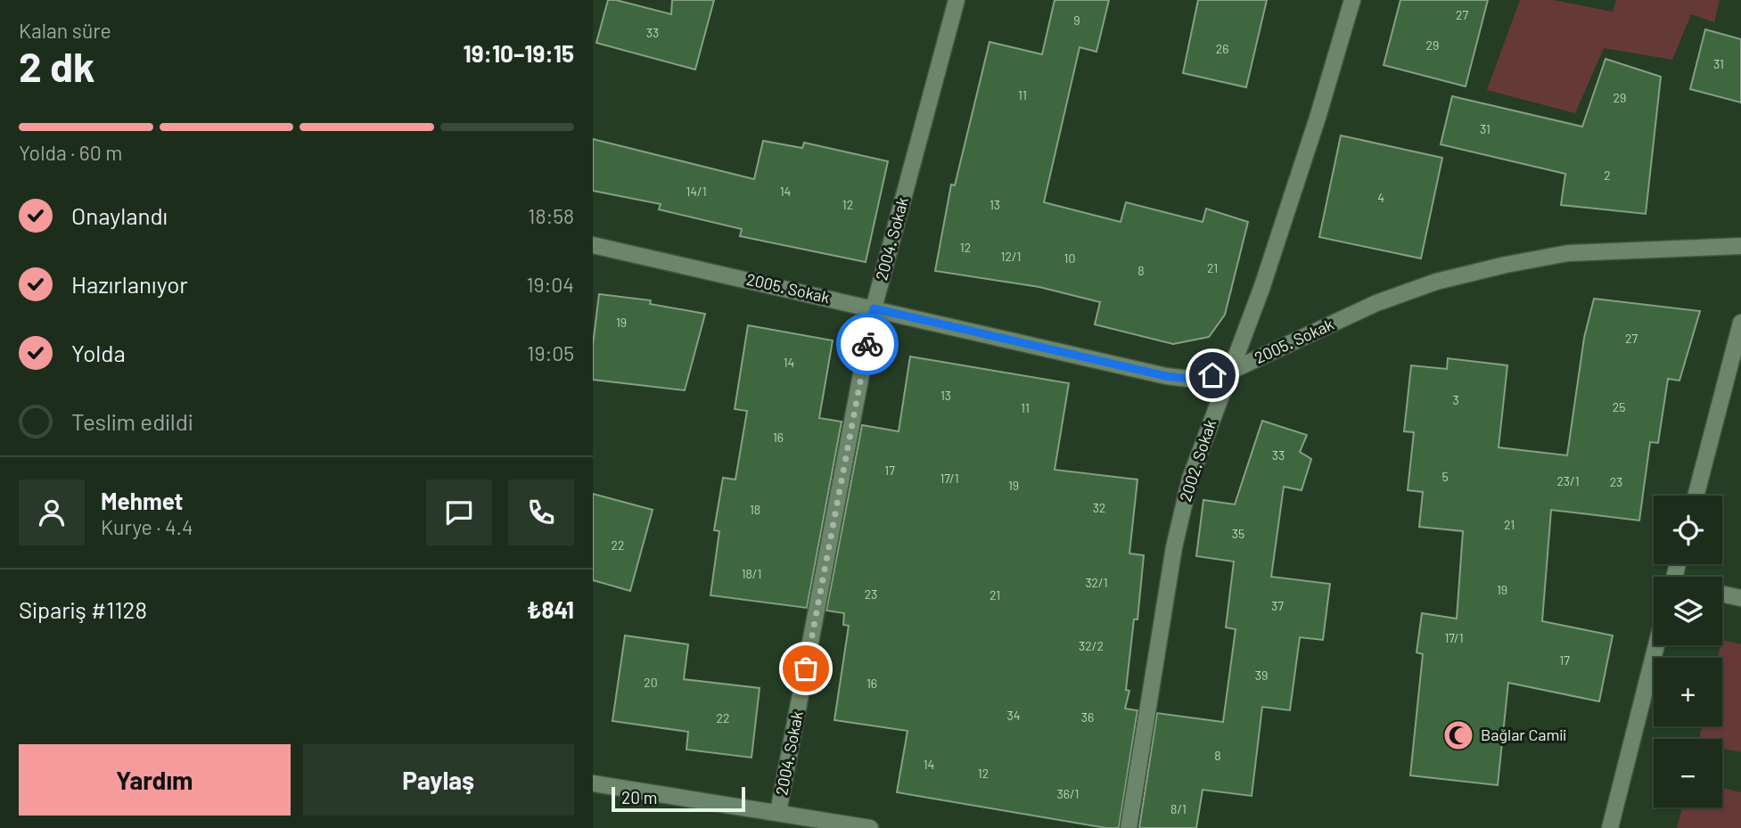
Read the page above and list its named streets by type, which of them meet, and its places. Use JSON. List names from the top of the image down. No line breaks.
{"streets":{"street":["2004. Sokak","2005. Sokak","2002. Sokak"]},"crossings":[["2004. Sokak","2005. Sokak"],["2005. Sokak","2002. Sokak"]],"places":{"mosque":["Bağlar Camii"]},"house_numbers":["27","9","33","29","26","31","11","29","31","2","14/1","14","4","12","13","12","12/1","10","21","8","19","27","14","13","3","25","11","16","33","17","5","17/1","23/1","23","19","32","18","21","35","22","18/1","32/1","19","23","21","37","17/1","32/2","17","39","20","16","34","36","22","8","14","12","36/1","8/1"],"scale_bar":"20 m","page":{"heading":["2 dk","Kalan süre","19:10–19:15"],"panel":["Mehmet","Kurye · 4.4","Sipariş #1128","₺841"],"bar":"Yolda · 60 m","list":[["Onaylandı","18:58"],["Hazırlanıyor","19:04"],["Yolda","19:05"],"Teslim edildi"],"map_buttons":["+","−"],"buttons":["Yardım","Paylaş"],"scale":"20 m"}}
